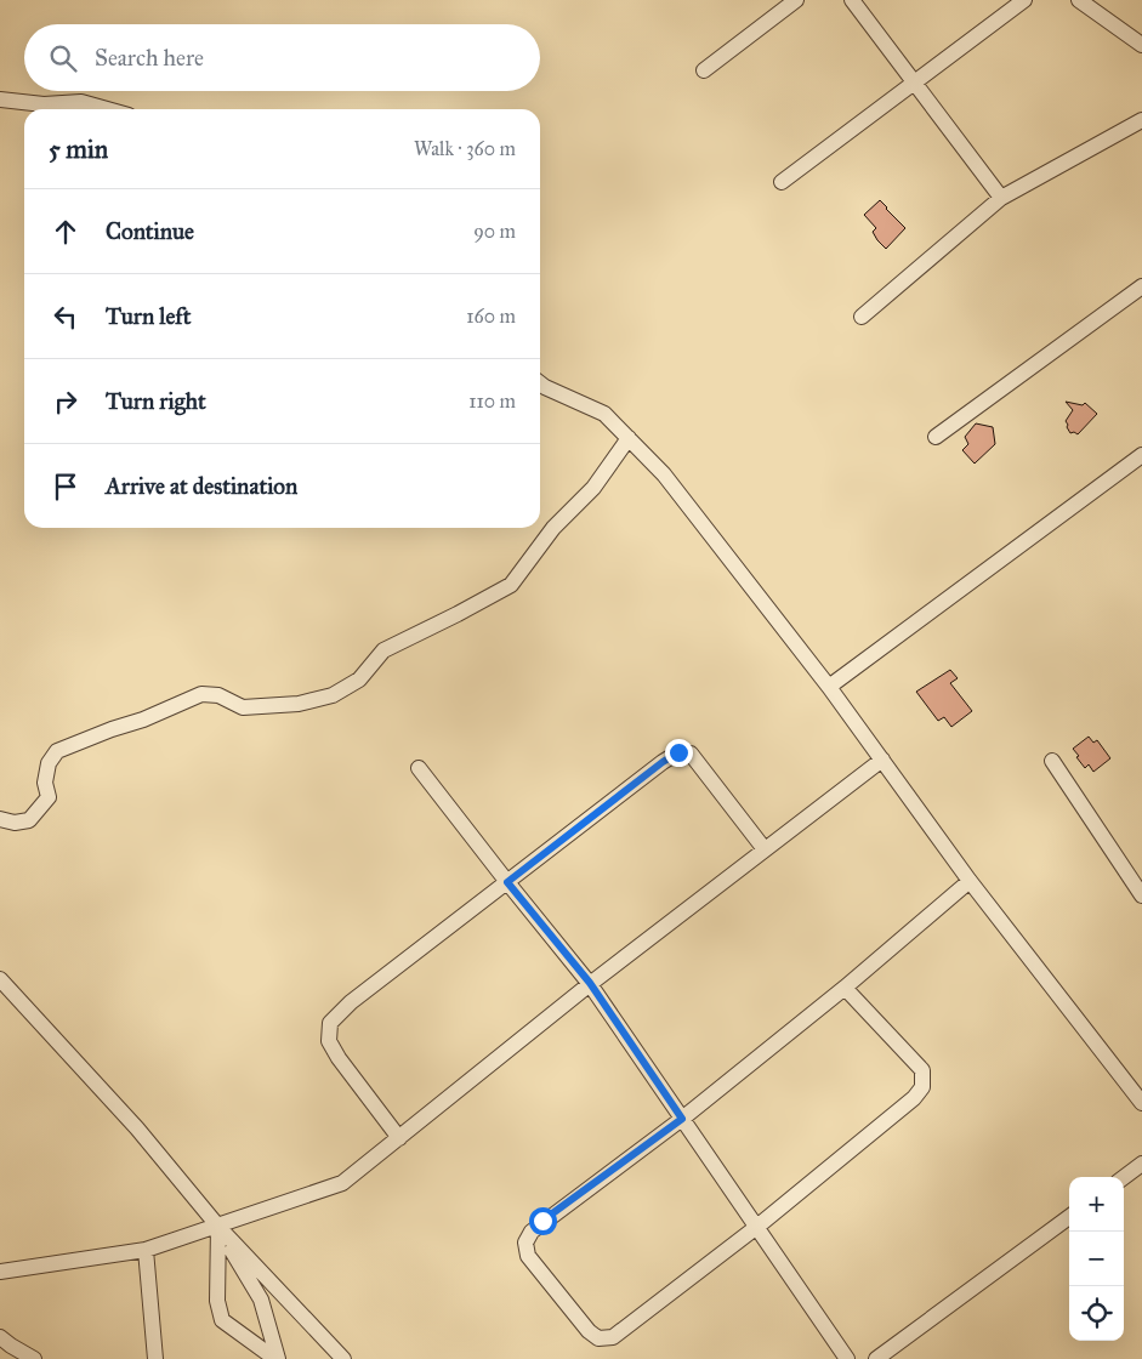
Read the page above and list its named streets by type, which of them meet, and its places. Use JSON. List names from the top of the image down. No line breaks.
{"page":{"search":"Search here","heading":["5 min","Walk · 360 m"],"list":[["Continue","90 m"],["Turn left","160 m"],["Turn right","110 m"],"Arrive at destination"],"map_buttons":["+","−"]}}
